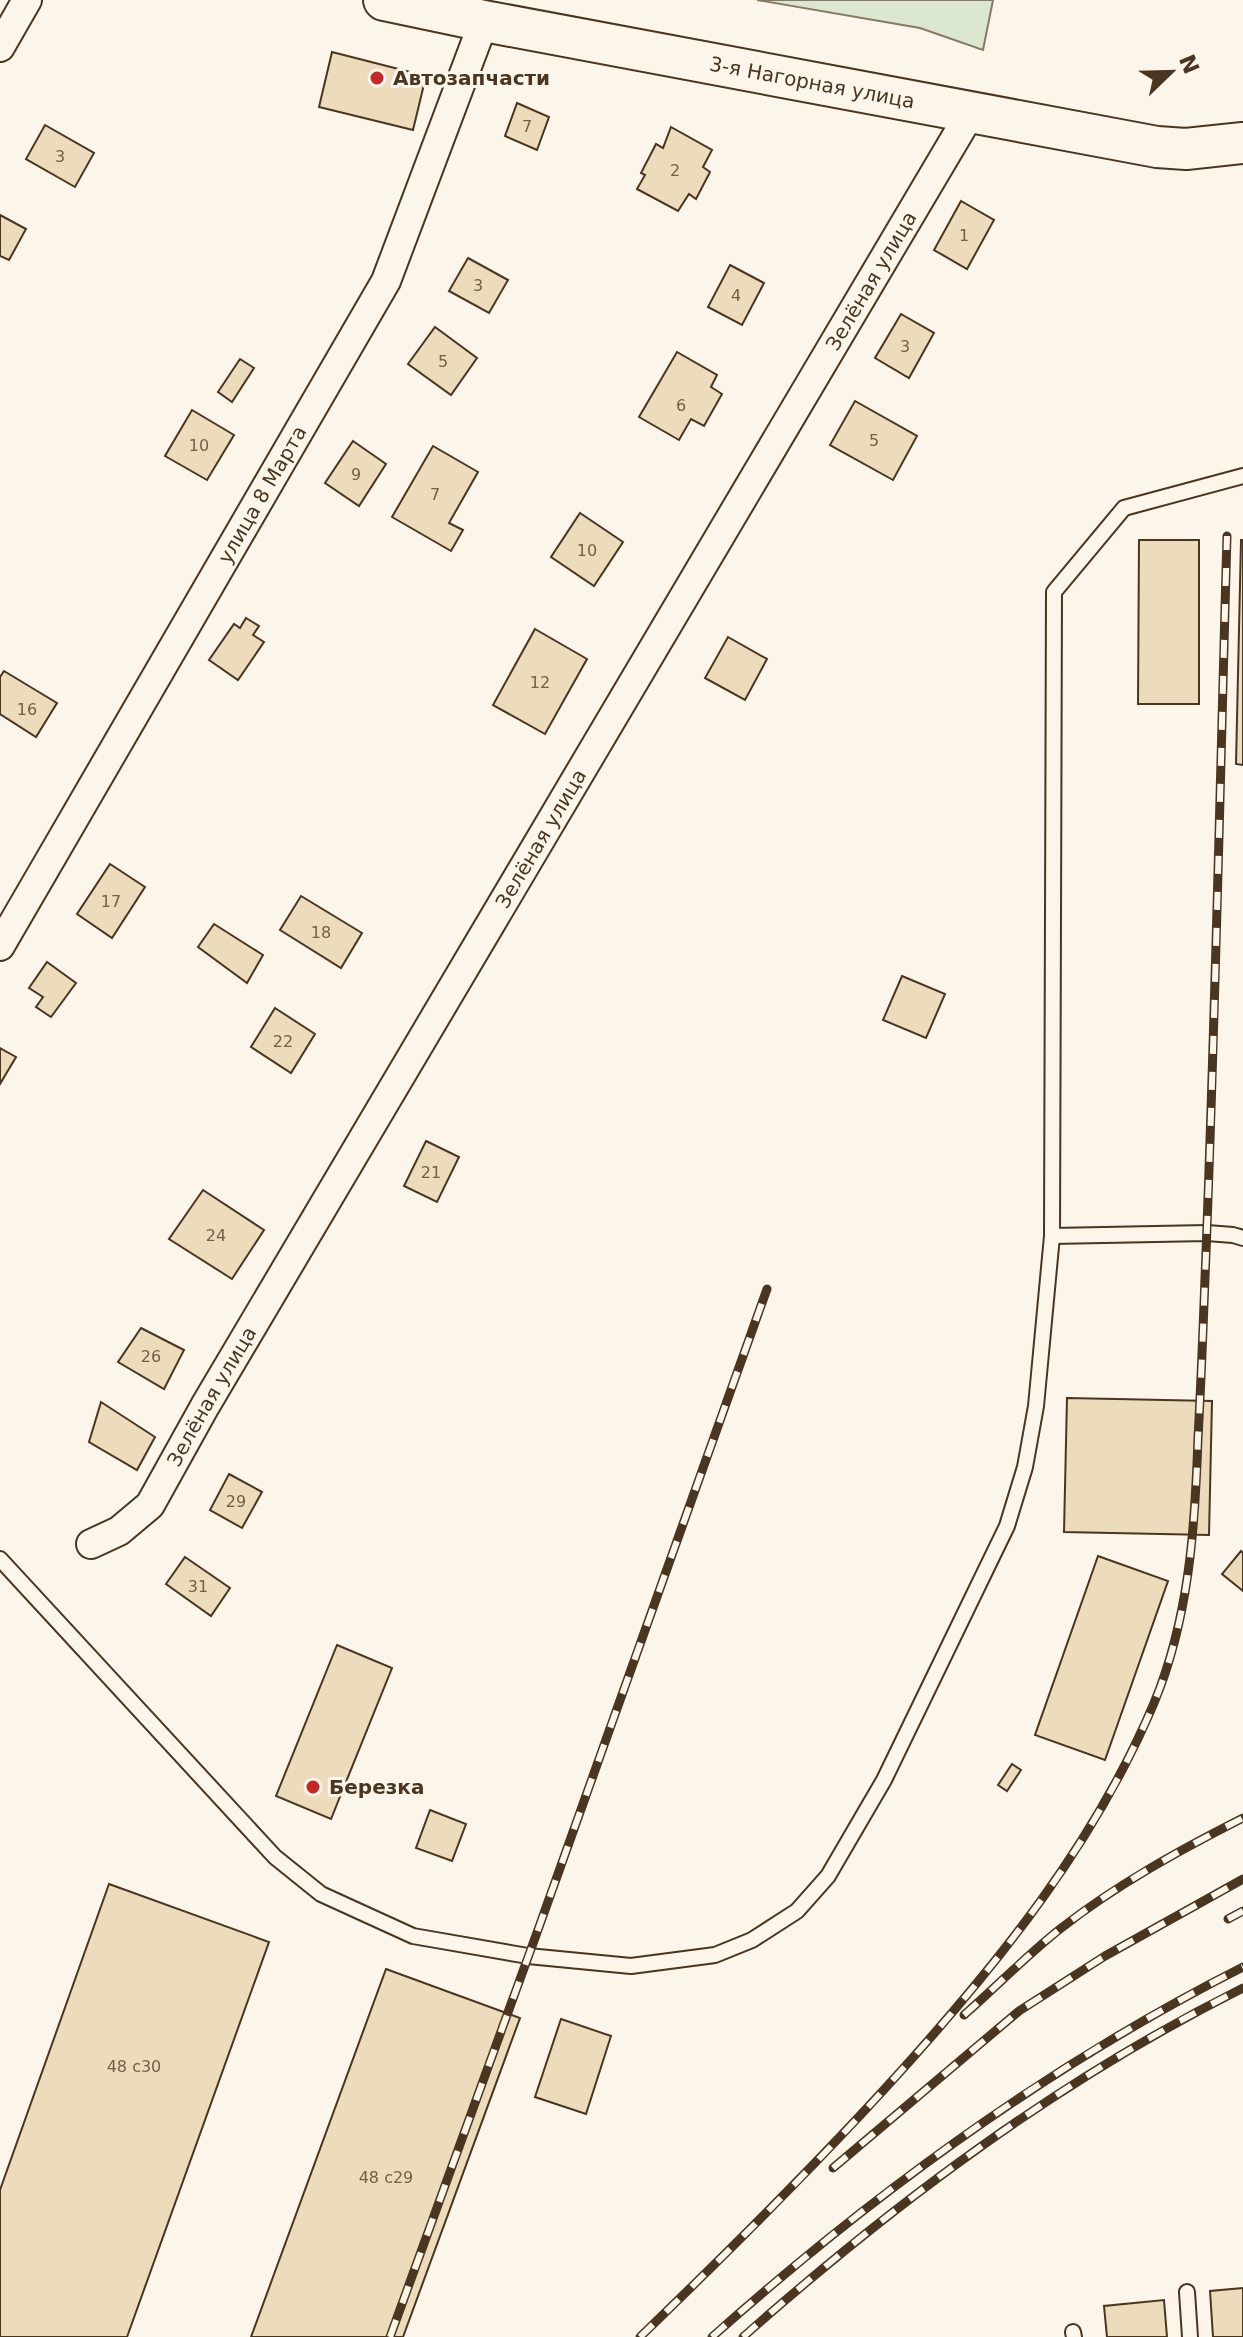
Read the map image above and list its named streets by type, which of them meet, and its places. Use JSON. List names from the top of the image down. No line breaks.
{"streets":{"street":["3-я Нагорная улица","Зелёная улица","улица 8 Марта"]},"crossings":[["3-я Нагорная улица","Зелёная улица"],["3-я Нагорная улица","улица 8 Марта"]],"places":["Автозапчасти","Березка"],"house_numbers":["7","3","2","1","3","4","3","5","6","5","10","9","7","10","12","16","17","18","22","21","24","26","29","31","48 с30","48 с29"],"north":"top right"}
